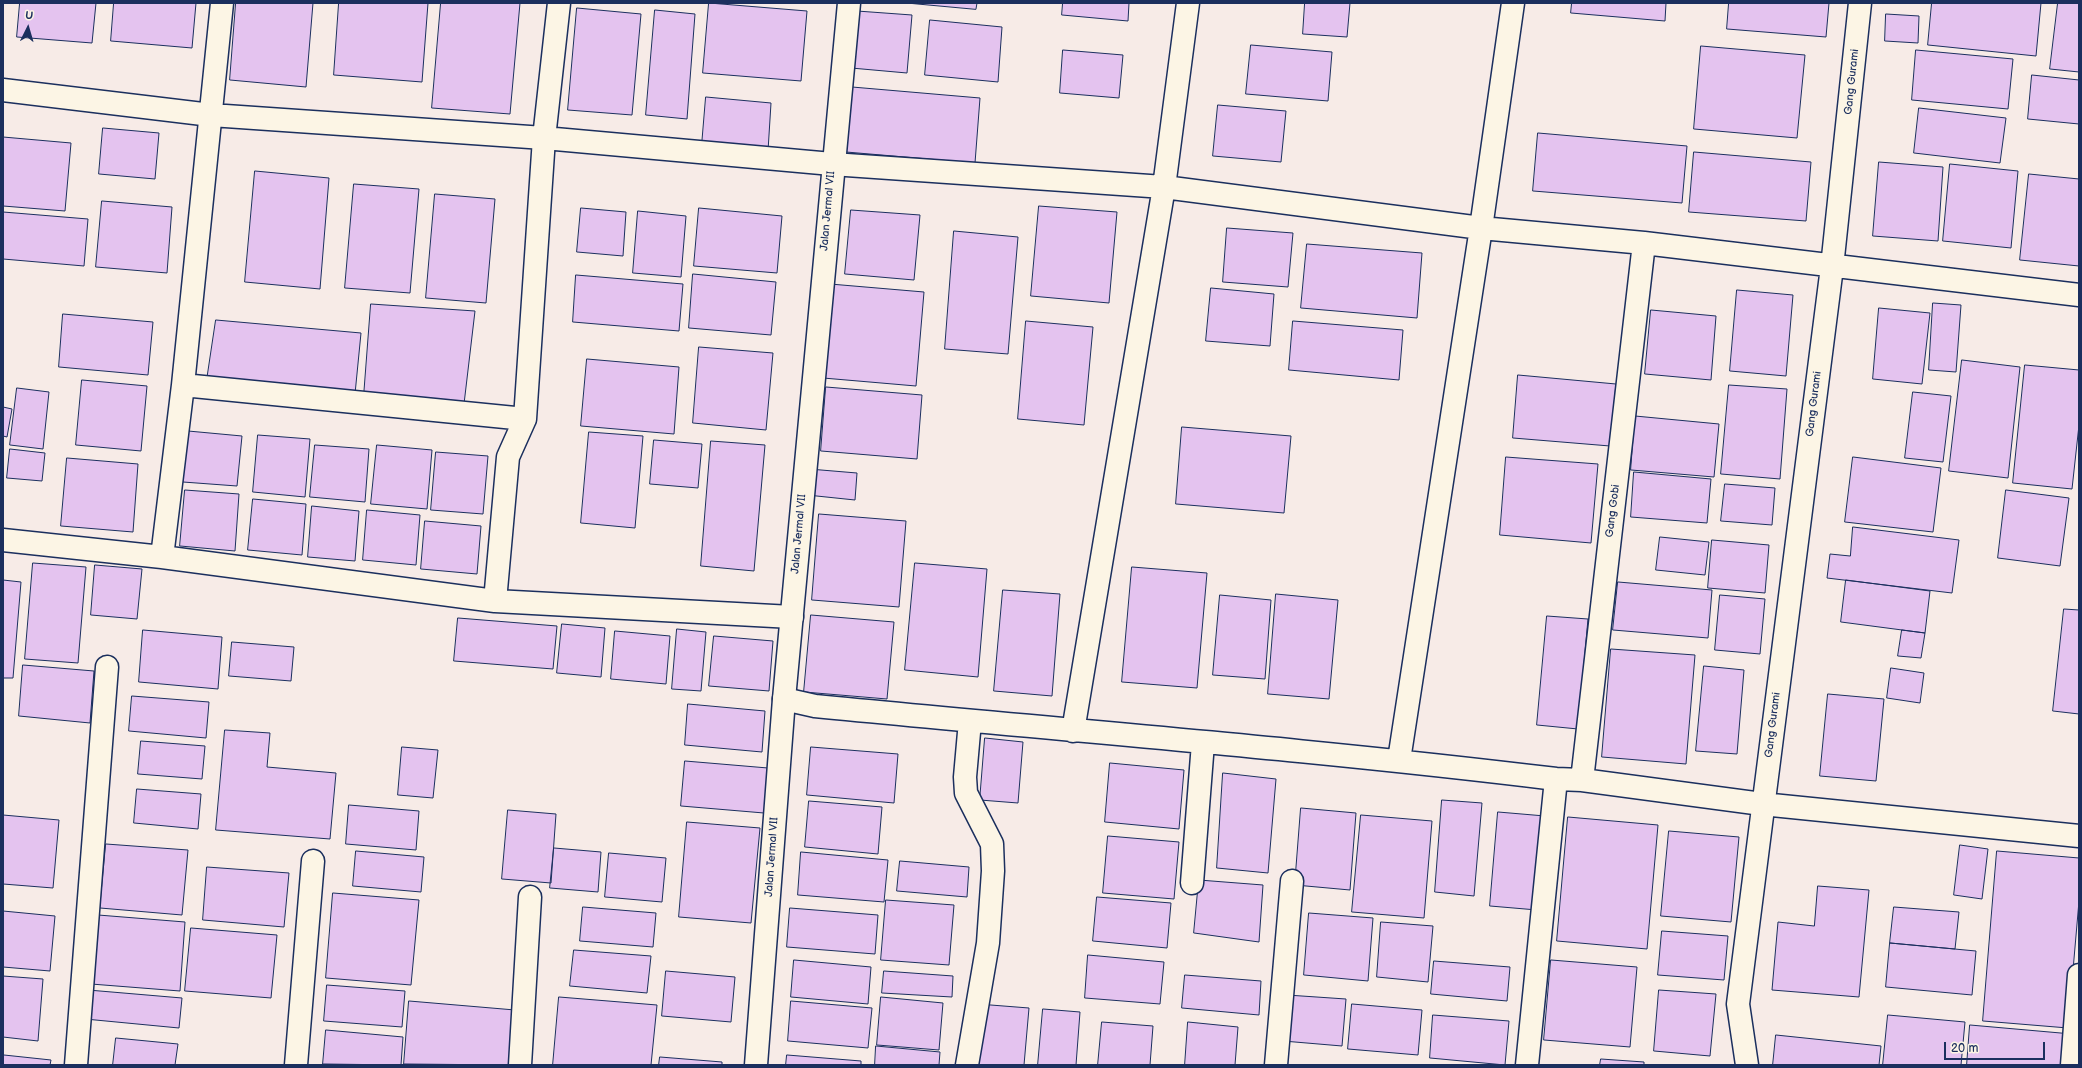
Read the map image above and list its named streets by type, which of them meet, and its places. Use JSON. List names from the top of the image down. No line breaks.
{"streets":{"street":["Gang Gurami","Jalan Jermal VII","Gang Gobi"]},"scale_bar":"20 m","north":"top"}
